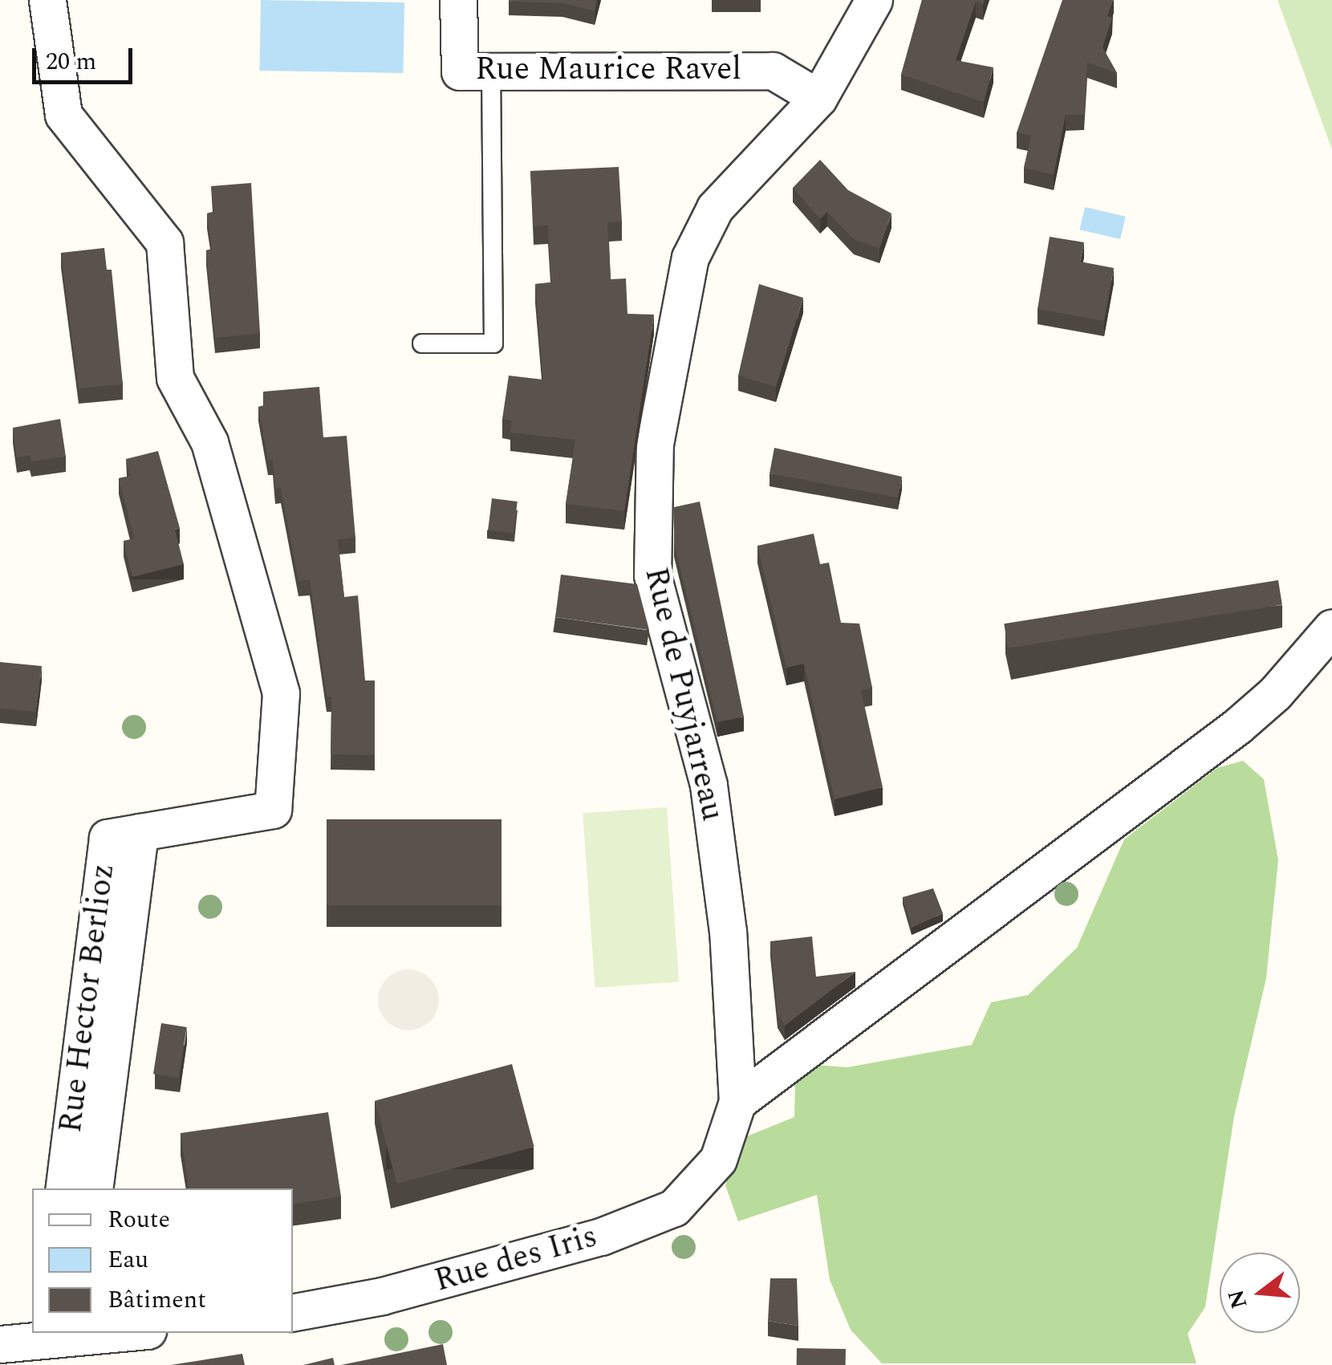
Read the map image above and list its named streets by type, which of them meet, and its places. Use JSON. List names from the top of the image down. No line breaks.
{"streets":{"street":["Rue Maurice Ravel","Rue de Puyjarreau","Rue Hector Berlioz","Rue des Iris"]},"crossings":[["Rue Maurice Ravel","Rue de Puyjarreau"],["Rue de Puyjarreau","Rue des Iris"]],"legend":["Route","Eau","Bâtiment"],"scale_bar":"20 m","north":"left"}
